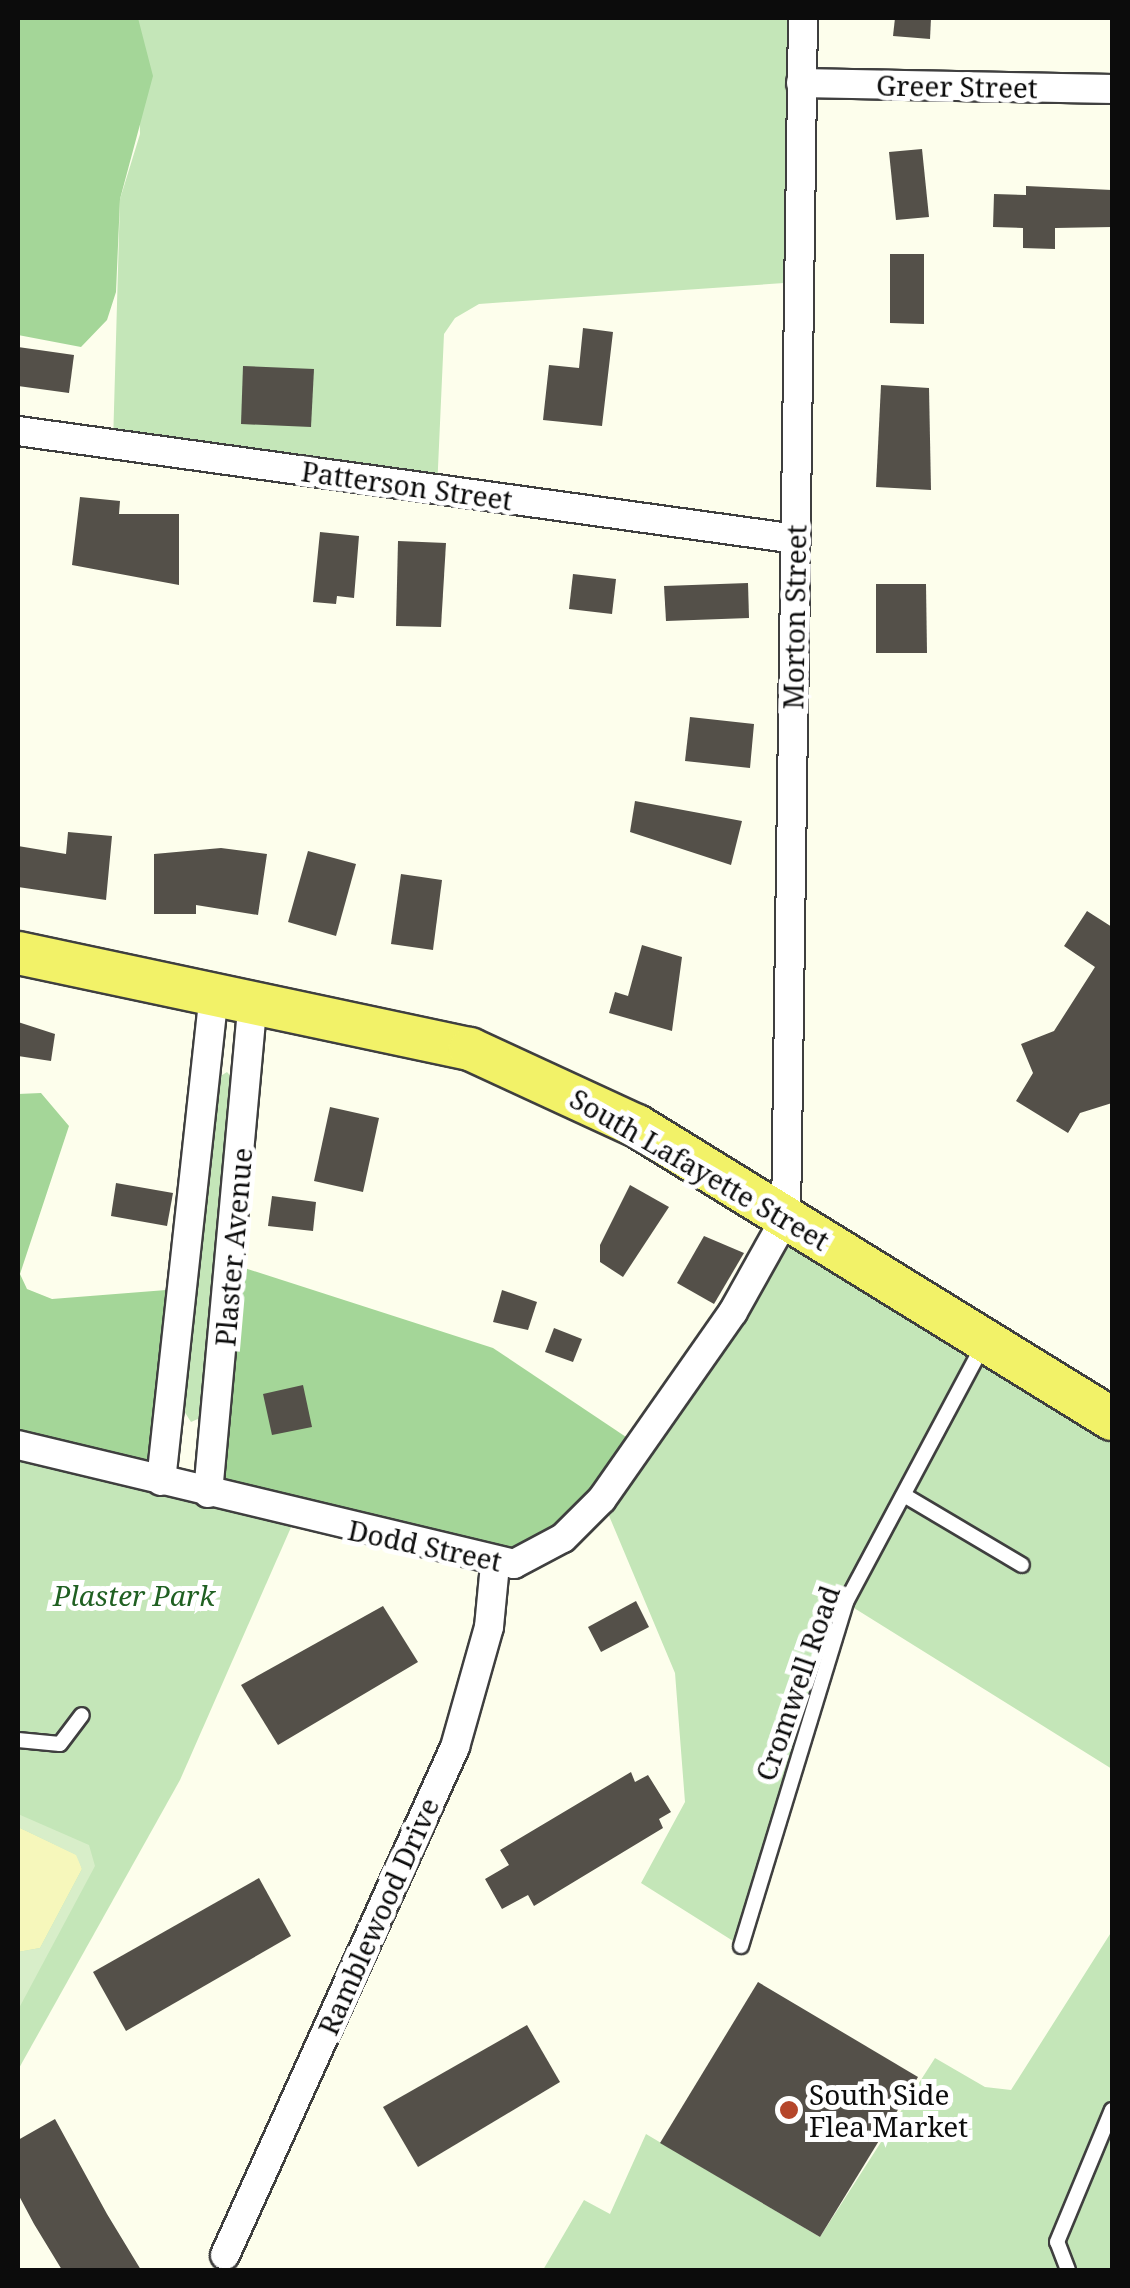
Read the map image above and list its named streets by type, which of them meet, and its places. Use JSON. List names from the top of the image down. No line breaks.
{"streets":{"main road":["South Lafayette Street"],"street":["Greer Street","Patterson Street","Morton Street","Plaster Avenue","Dodd Street","Ramblewood Drive"],"lane":["Cromwell Road"]},"crossings":[["Greer Street","Morton Street"],["Patterson Street","Morton Street"],["Morton Street","South Lafayette Street"],["Morton Street","Dodd Street"],["South Lafayette Street","Plaster Avenue"],["South Lafayette Street","Dodd Street"],["South Lafayette Street","Cromwell Road"],["Plaster Avenue","Dodd Street"],["Dodd Street","Ramblewood Drive"]],"parks":["Plaster Park"],"places":["South Side Flea Market"]}
